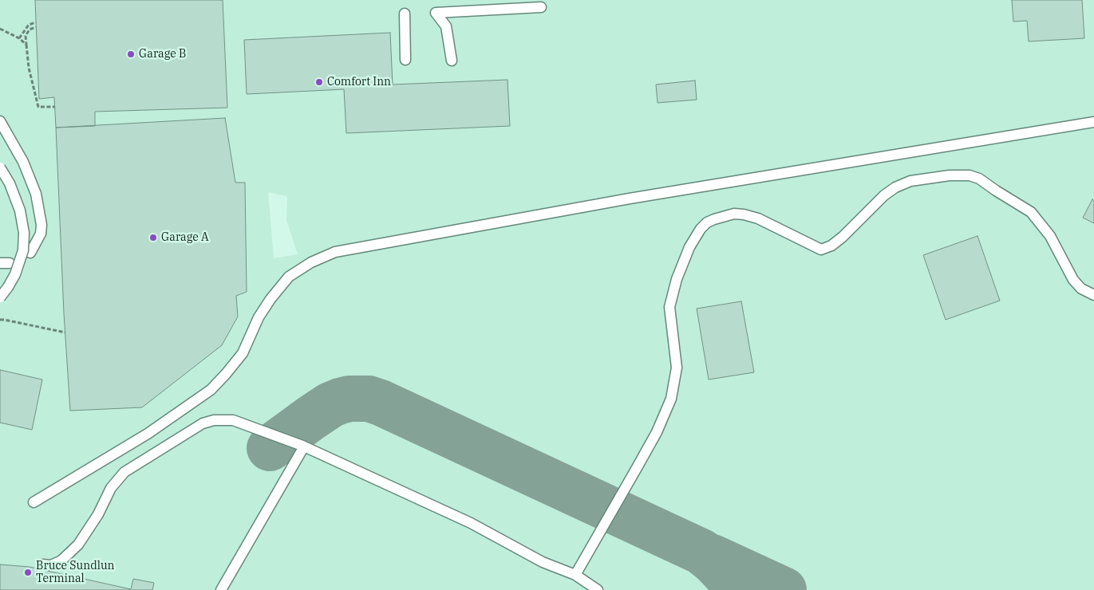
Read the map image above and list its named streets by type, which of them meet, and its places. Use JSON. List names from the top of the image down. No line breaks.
{"places":["Garage B","Comfort Inn","Garage A","Bruce Sundlun Terminal"]}
